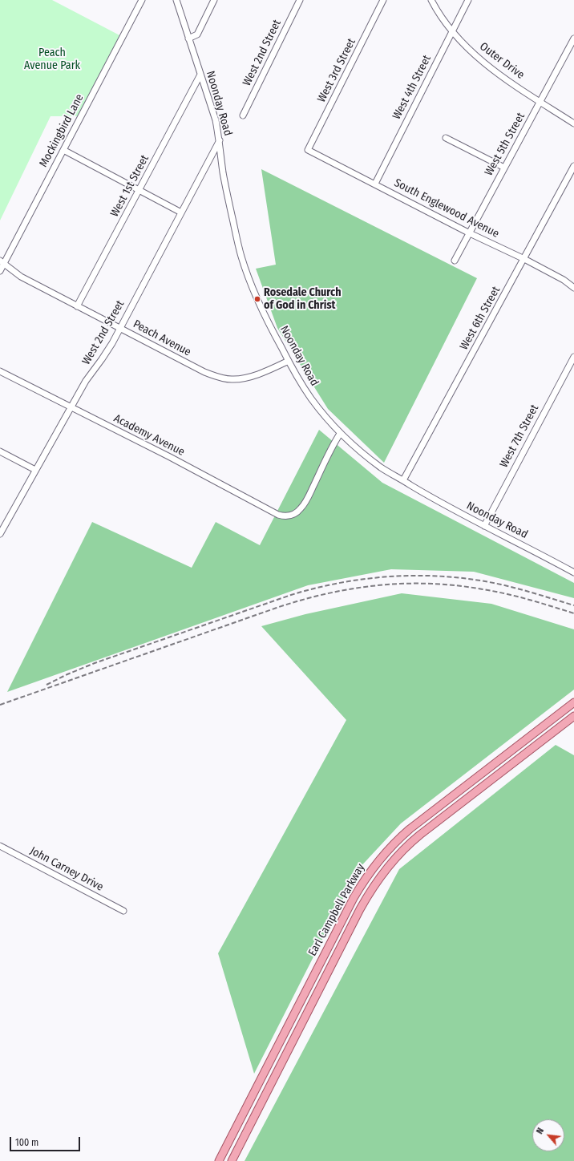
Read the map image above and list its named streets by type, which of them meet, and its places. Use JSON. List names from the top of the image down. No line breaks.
{"streets":{"main road":["Earl Campbell Parkway"],"street":["West 2nd Street","Outer Drive","West 3rd Street","West 4th Street","Noonday Road","Mockingbird Lane","West 5th Street","West 1st Street","South Englewood Avenue","West 6th Street","Peach Avenue","Academy Avenue","West 7th Street","John Carney Drive"]},"crossings":[["West 2nd Street","Noonday Road"],["West 2nd Street","Peach Avenue"],["West 2nd Street","Academy Avenue"],["Outer Drive","West 4th Street"],["Outer Drive","West 5th Street"],["West 3rd Street","South Englewood Avenue"],["West 4th Street","South Englewood Avenue"],["Noonday Road","West 1st Street"],["Noonday Road","West 6th Street"],["Noonday Road","Peach Avenue"],["Noonday Road","Academy Avenue"],["Noonday Road","West 7th Street"],["Mockingbird Lane","Peach Avenue"],["West 5th Street","South Englewood Avenue"],["West 1st Street","Peach Avenue"],["South Englewood Avenue","West 6th Street"]],"parks":["Peach Avenue Park"],"places":["Rosedale Church of God in Christ"],"scale_bar":"100 m","north":"top left"}
